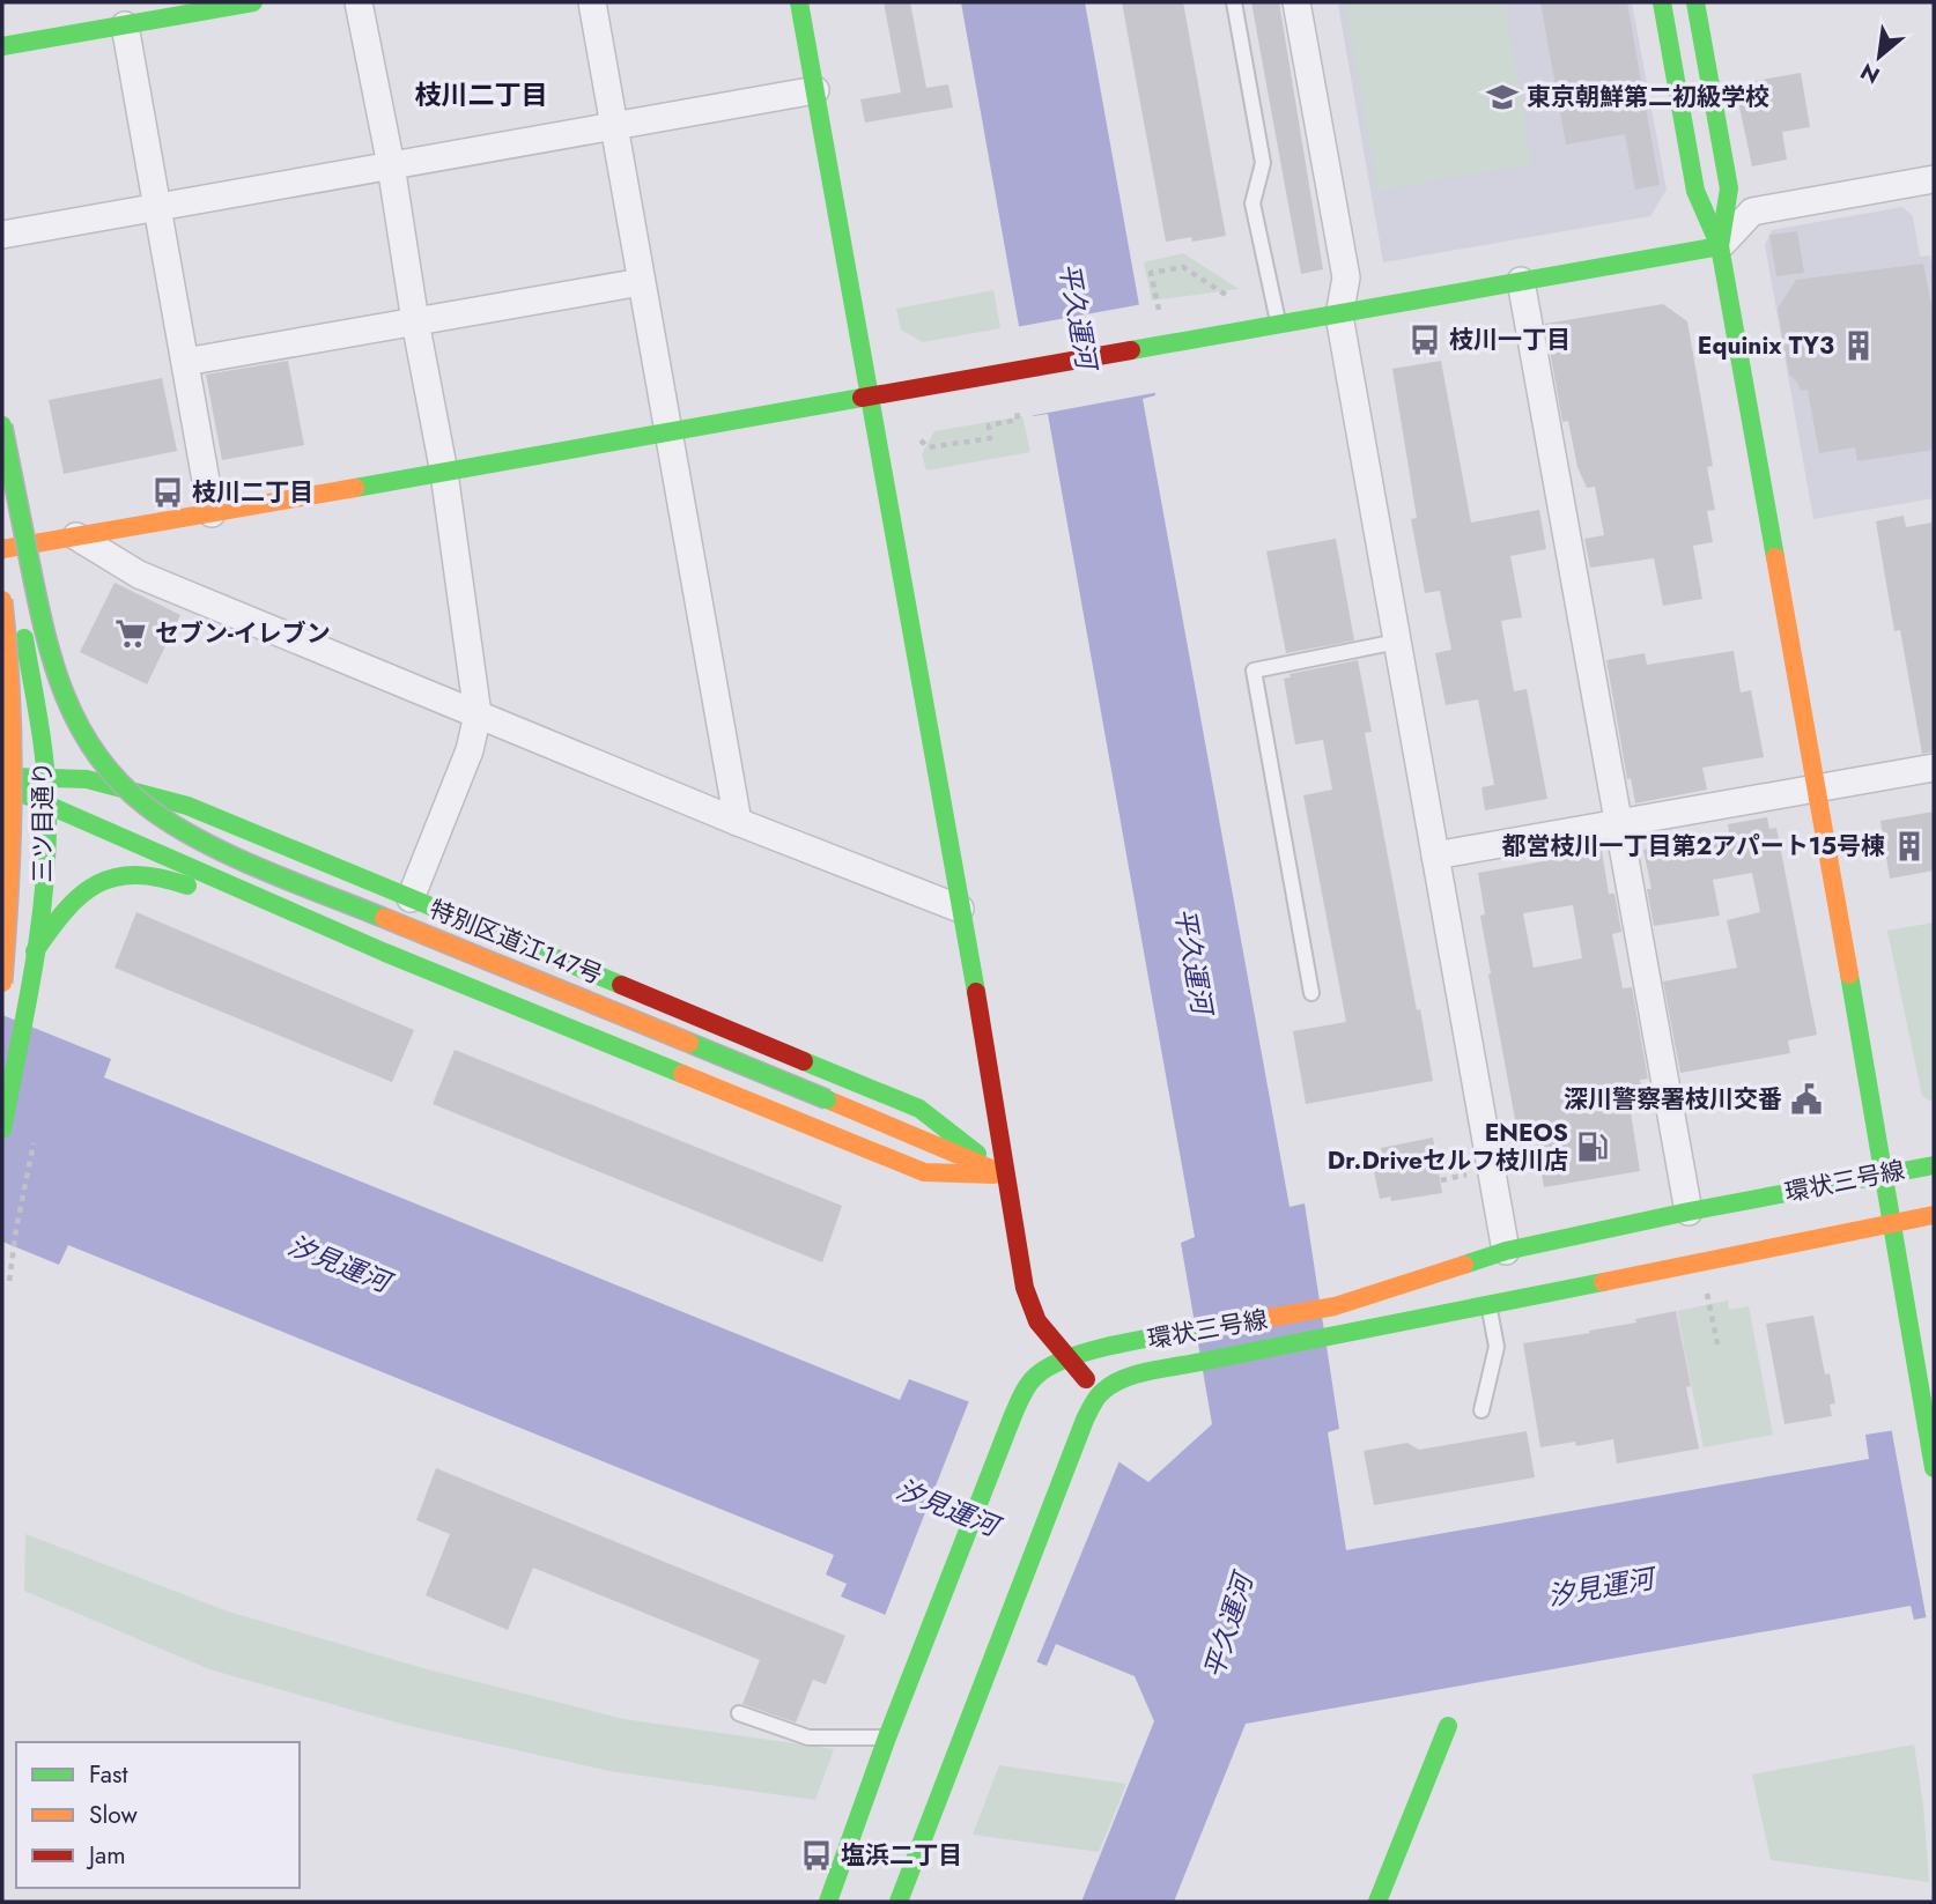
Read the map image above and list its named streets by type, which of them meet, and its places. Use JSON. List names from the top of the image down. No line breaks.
{"streets":{"main road":["三ツ目通り","特別区道江147号","環状三号線"]},"crossings":[["三ツ目通り","特別区道江147号"]],"districts":["枝川二丁目"],"water":["平久運河","汐見運河"],"places":{"school or university":["東京朝鮮第二初級学校"],"bus stop":["枝川一丁目","枝川二丁目","塩浜二丁目"],"building":["Equinix TY3","都営枝川一丁目第2アパート15号棟"],"supermarket":["セブン-イレブン"],"public building":["深川警察署枝川交番"],"fuel station":["ENEOS Dr.Driveセルフ枝川店"]},"legend":["Fast","Slow","Jam"],"north":"bottom left"}
